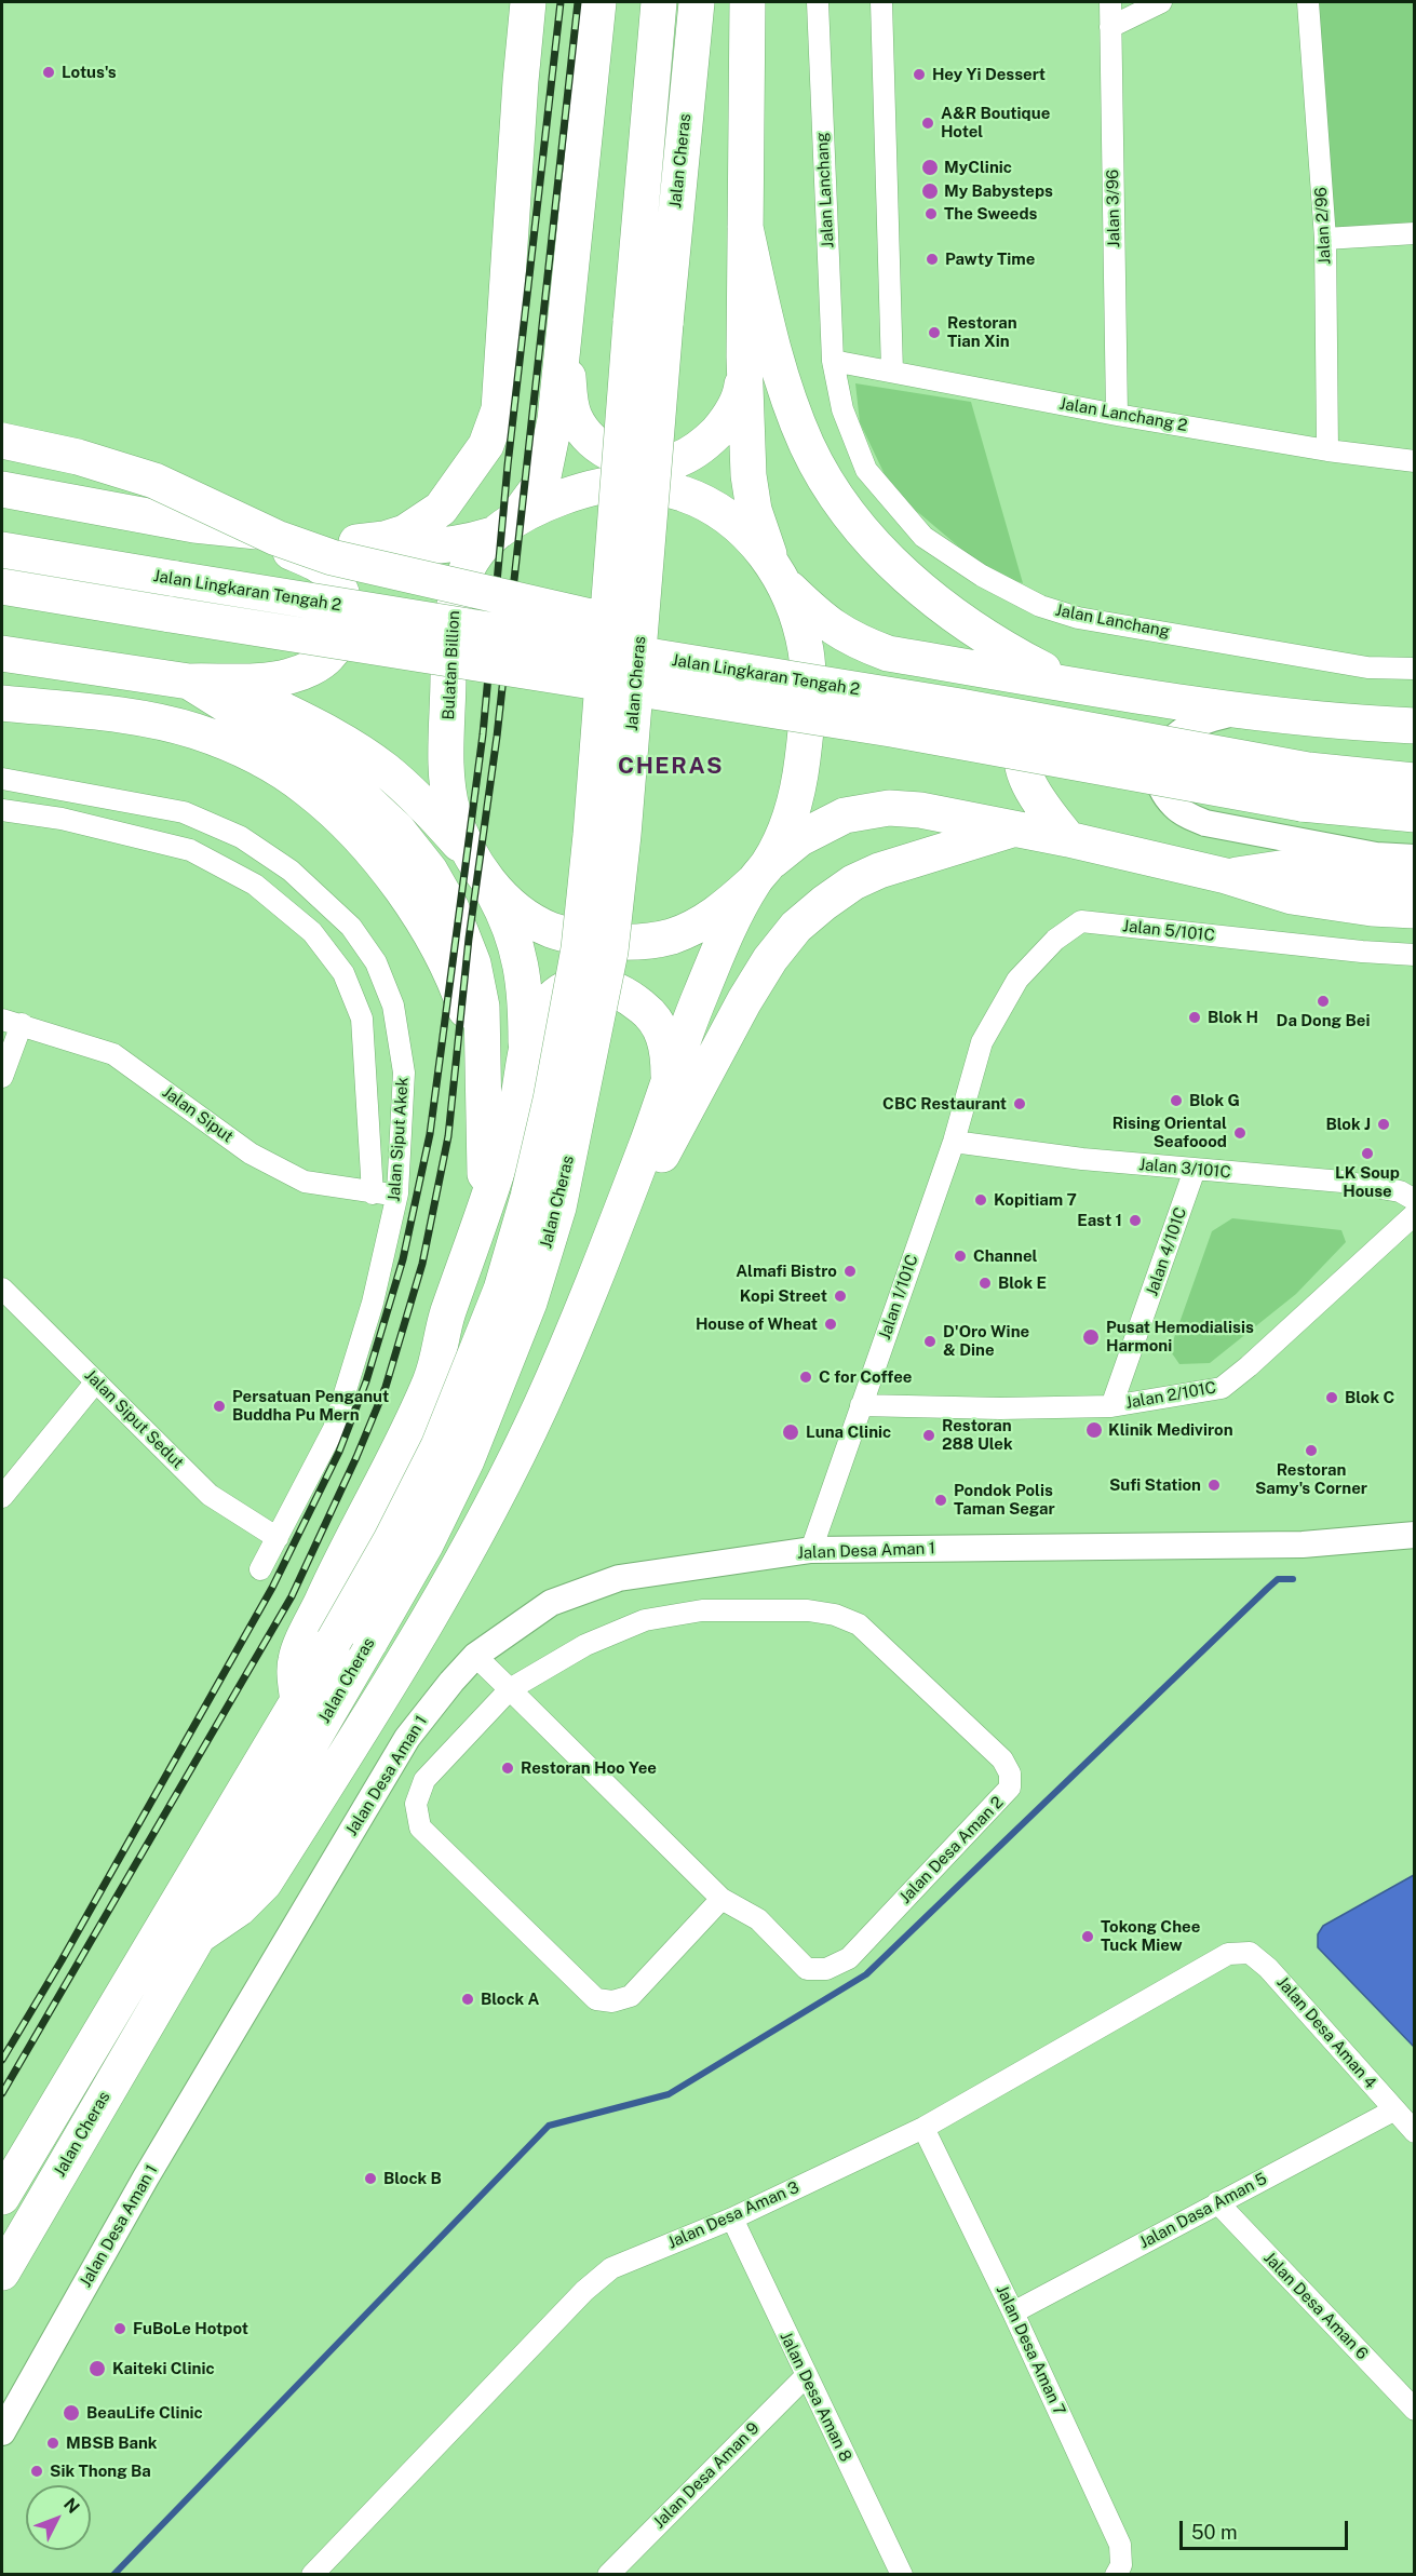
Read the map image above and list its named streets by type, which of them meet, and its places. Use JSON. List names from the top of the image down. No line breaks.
{"streets":{"highway":["Jalan Cheras","Jalan Lingkaran Tengah 2","Bulatan Billion"],"street":["Jalan Lanchang","Jalan 3/96","Jalan 2/96","Jalan Lanchang 2","Jalan 5/101C","Jalan Siput","Jalan Siput Akek","Jalan 3/101C","Jalan 4/101C","Jalan 1/101C","Jalan 2/101C","Jalan Siput Sedut","Jalan Desa Aman 1","Jalan Desa Aman 2","Jalan Desa Aman 4","Jalan Dasa Aman 5","Jalan Desa Aman 3","Jalan Desa Aman 6","Jalan Desa Aman 7","Jalan Desa Aman 8","Jalan Desa Aman 9"]},"crossings":[["Jalan Lanchang","Jalan Lanchang 2"],["Jalan 3/96","Jalan Lanchang 2"],["Jalan 2/96","Jalan Lanchang 2"],["Jalan 5/101C","Jalan 1/101C"],["Jalan Siput","Jalan Siput Akek"],["Jalan Siput Akek","Jalan Siput Sedut"],["Jalan 3/101C","Jalan 4/101C"],["Jalan 3/101C","Jalan 1/101C"],["Jalan 4/101C","Jalan 2/101C"],["Jalan 1/101C","Jalan 2/101C"],["Jalan 1/101C","Jalan Desa Aman 1"],["Jalan Desa Aman 1","Jalan Desa Aman 2"],["Jalan Desa Aman 4","Jalan Dasa Aman 5"],["Jalan Desa Aman 4","Jalan Desa Aman 3"],["Jalan Dasa Aman 5","Jalan Desa Aman 6"],["Jalan Dasa Aman 5","Jalan Desa Aman 7"],["Jalan Desa Aman 3","Jalan Desa Aman 7"],["Jalan Desa Aman 3","Jalan Desa Aman 8"],["Jalan Desa Aman 8","Jalan Desa Aman 9"]],"districts":["CHERAS"],"places":["Lotus's","Hey Yi Dessert","A&R Boutique Hotel","MyClinic","My Babysteps","The Sweeds","Pawty Time","Restoran Tian Xin","Da Dong Bei","Blok H","Blok G","CBC Restaurant","Blok J","Rising Oriental Seafoood","LK Soup House","Kopitiam 7","East 1","Channel","Almafi Bistro","Blok E","Kopi Street","House of Wheat","Pusat Hemodialisis Harmoni","D'Oro Wine & Dine","C for Coffee","Blok C","Persatuan Penganut Buddha Pu Mern","Klinik Mediviron","Luna Clinic","Restoran 288 Ulek","Restoran Samy's Corner","Sufi Station","Pondok Polis Taman Segar","Restoran Hoo Yee","Tokong Chee Tuck Miew","Block A","Block B","FuBoLe Hotpot","Kaiteki Clinic","BeauLife Clinic","MBSB Bank","Sik Thong Ba"],"scale_bar":"50 m","north":"top right"}
